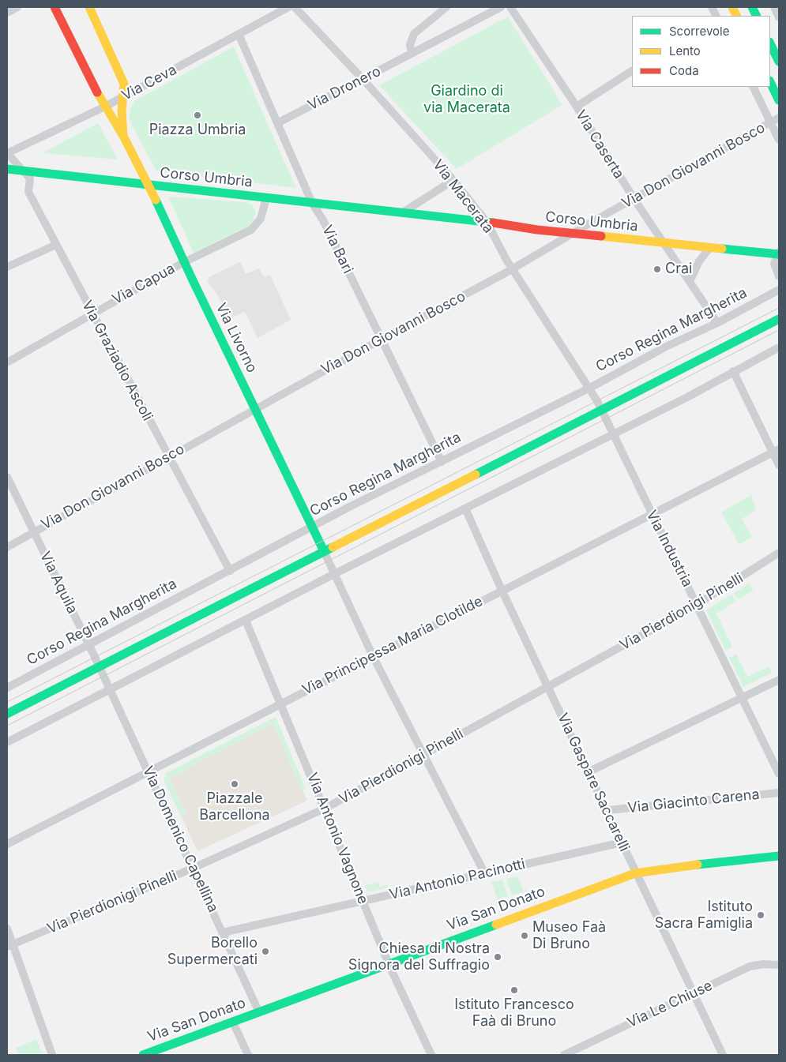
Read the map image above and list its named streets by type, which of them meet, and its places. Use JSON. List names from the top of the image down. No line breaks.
{"streets":{"main road":["Corso Umbria","Via Livorno","Via San Donato"],"street":["Via Ceva","Via Dronero","Via Caserta","Via Don Giovanni Bosco","Via Macerata","Via Bari","Via Capua","Corso Regina Margherita","Via Graziadio Ascoli","Via Industria","Via Aquila","Via Pierdionigi Pinelli","Via Principessa Maria Clotilde","Via Gaspare Saccarelli","Via Giacinto Carena","Via Antonio Vagnone","Via Domenico Capellina","Via Antonio Pacinotti","Via Le Chiuse"]},"crossings":[["Via Ceva","Via Bari"],["Via Ceva","Via Livorno"],["Via Ceva","Via Graziadio Ascoli"],["Via Dronero","Via Macerata"],["Via Dronero","Via Bari"],["Via Caserta","Via Don Giovanni Bosco"],["Via Caserta","Corso Umbria"],["Via Caserta","Corso Regina Margherita"],["Via Don Giovanni Bosco","Corso Umbria"],["Via Don Giovanni Bosco","Via Macerata"],["Via Don Giovanni Bosco","Via Bari"],["Via Don Giovanni Bosco","Via Livorno"],["Via Don Giovanni Bosco","Via Graziadio Ascoli"],["Via Don Giovanni Bosco","Via Aquila"],["Corso Umbria","Via Macerata"],["Corso Umbria","Via Bari"],["Corso Umbria","Via Capua"],["Corso Umbria","Via Livorno"],["Corso Umbria","Via Graziadio Ascoli"],["Via Macerata","Corso Regina Margherita"],["Via Macerata","Via Industria"],["Via Bari","Corso Regina Margherita"],["Via Capua","Via Livorno"],["Via Capua","Via Graziadio Ascoli"],["Corso Regina Margherita","Via Livorno"],["Corso Regina Margherita","Via Graziadio Ascoli"],["Corso Regina Margherita","Via Aquila"],["Via Industria","Via Pierdionigi Pinelli"],["Via Industria","Via Principessa Maria Clotilde"],["Via Aquila","Via Domenico Capellina"],["Via Pierdionigi Pinelli","Via Gaspare Saccarelli"],["Via Pierdionigi Pinelli","Via Antonio Vagnone"],["Via Pierdionigi Pinelli","Via Domenico Capellina"],["Via Principessa Maria Clotilde","Via Gaspare Saccarelli"],["Via Principessa Maria Clotilde","Via Antonio Vagnone"],["Via Principessa Maria Clotilde","Via Domenico Capellina"],["Via Gaspare Saccarelli","Via Giacinto Carena"],["Via Gaspare Saccarelli","Via Antonio Pacinotti"],["Via Gaspare Saccarelli","Via San Donato"],["Via Gaspare Saccarelli","Via Le Chiuse"],["Via Antonio Vagnone","Via Antonio Pacinotti"],["Via Antonio Vagnone","Via San Donato"],["Via Domenico Capellina","Via Antonio Pacinotti"],["Via Domenico Capellina","Via San Donato"]],"parks":["Giardino di via Macerata"],"places":["Piazza Umbria","Crai","Piazzale Barcellona","Istituto Sacra Famiglia","Museo Faà Di Bruno","Borello Supermercati","Chiesa di Nostra Signora del Suffragio","Istituto Francesco Faà di Bruno"],"legend":["Scorrevole","Lento","Coda"]}
